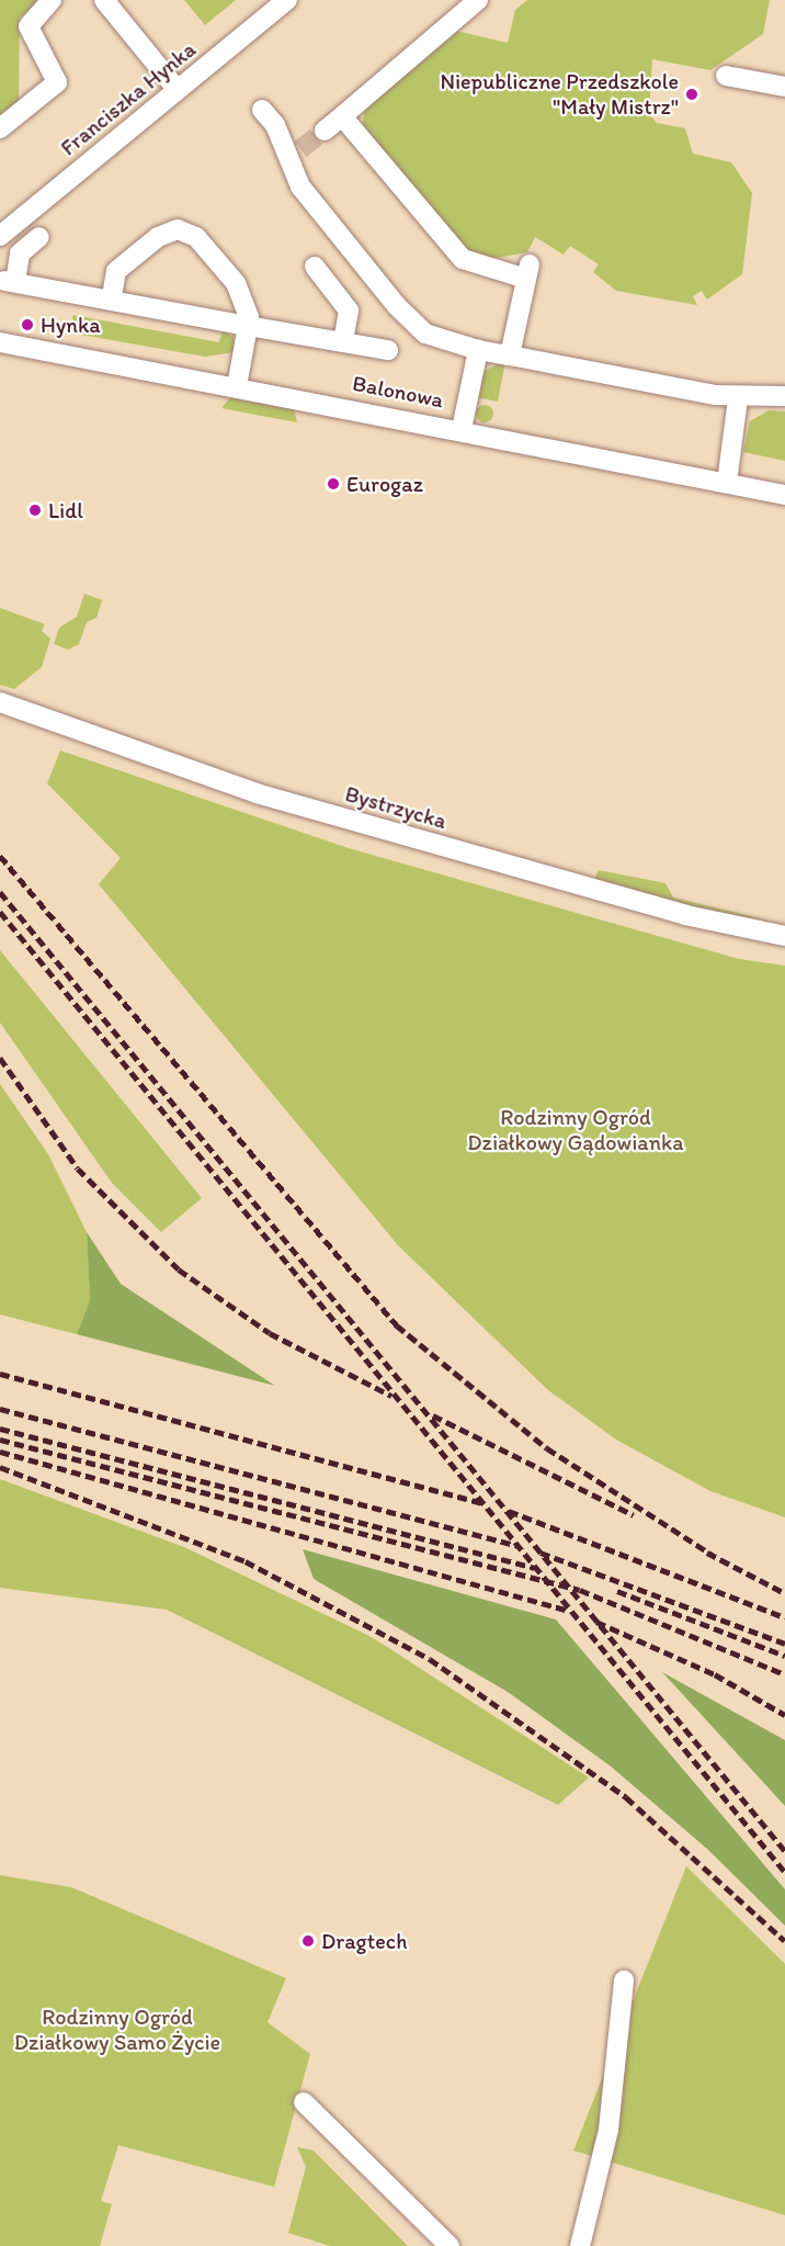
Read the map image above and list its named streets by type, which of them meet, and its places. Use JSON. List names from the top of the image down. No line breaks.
{"streets":{"street":["Franciszka Hynka","Balonowa","Bystrzycka"]},"parks":["Rodzinny Ogród Działkowy Gądowianka","Rodzinny Ogród Działkowy Samo Życie"],"places":["Niepubliczne Przedszkole \"Mały Mistrz\"","Hynka","Eurogaz","Lidl","Dragtech"]}
